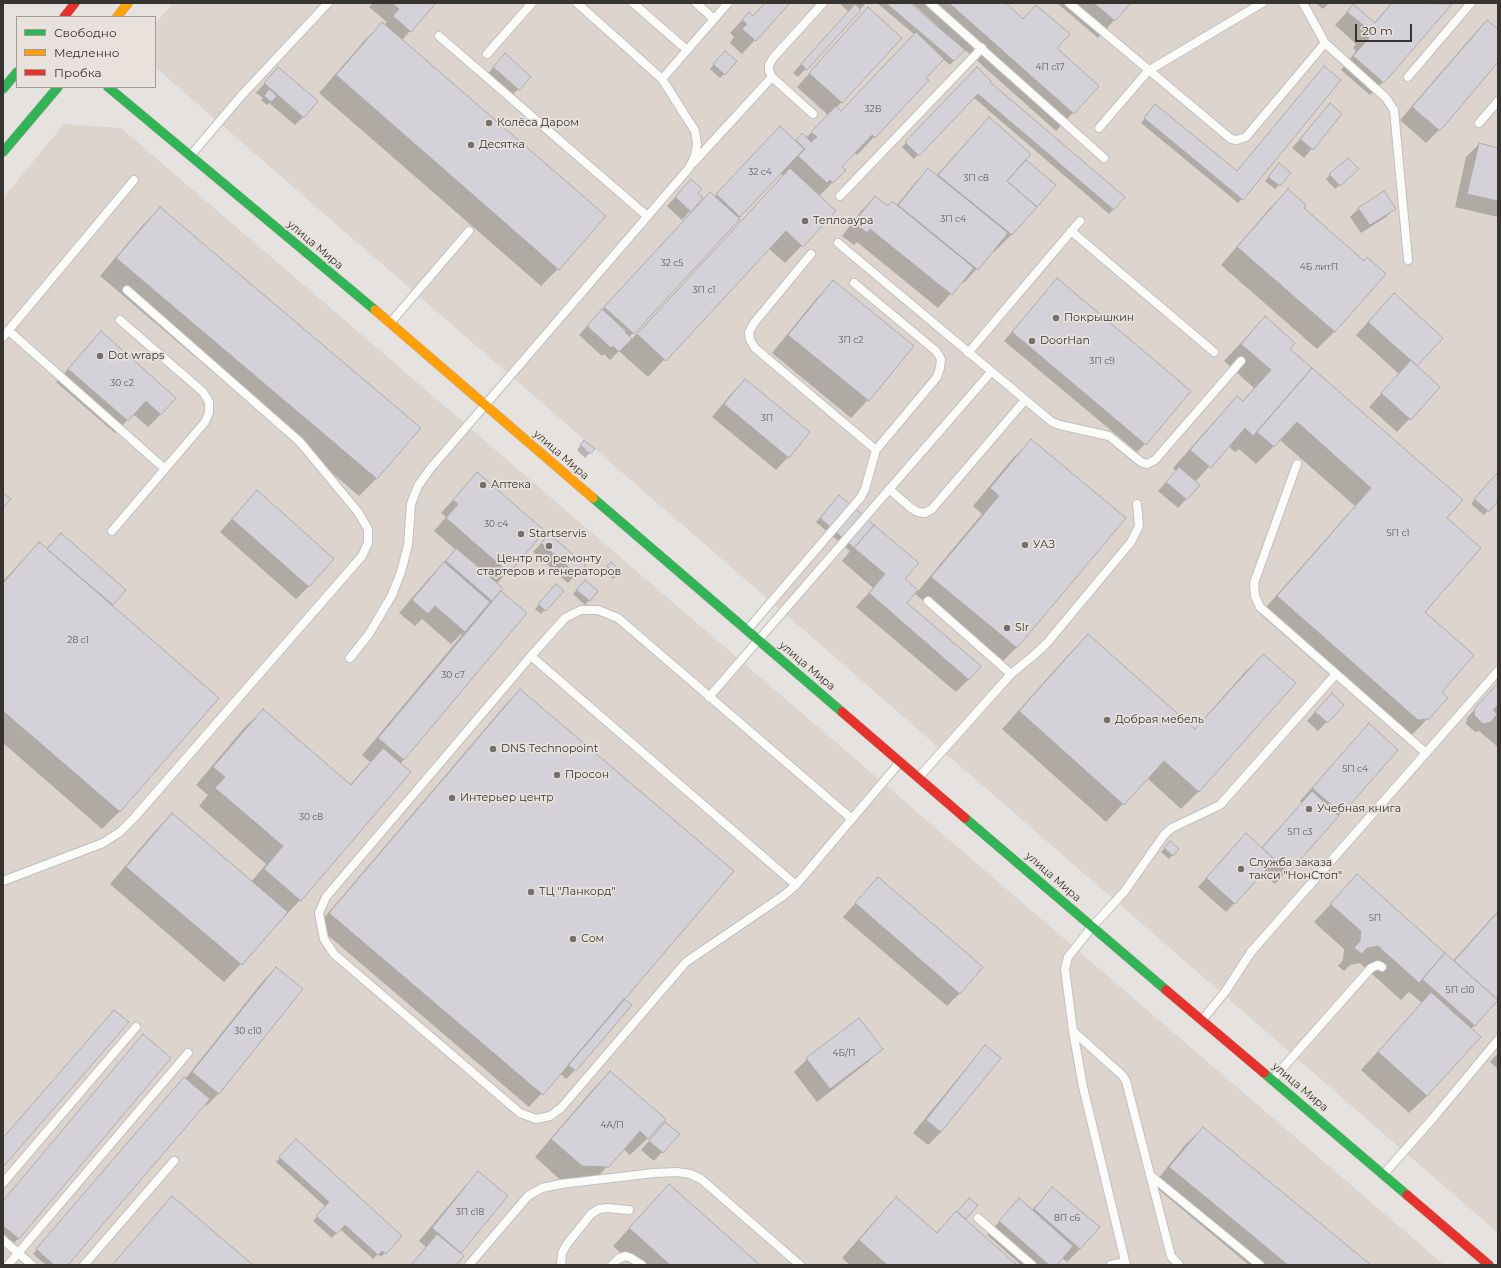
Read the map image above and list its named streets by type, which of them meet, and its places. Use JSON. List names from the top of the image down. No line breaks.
{"streets":{"main road":["улица Мира"]},"places":["Колёса Даром","Десятка","Теплоаура","Покрышкин","DoorHan","Dot wraps","Аптека","Startservis","УАЗ","Центр по ремонту стартеров и генераторов","Slr","Добрая мебель","DNS Technopoint","Просон","Интерьер центр","Учебная книга","Служба заказа такси \"НонСтоп\"","ТЦ \"Ланкорд\"","Сом"],"house_numbers":["4П с17","32В","32 с4","3П с8","3П с4","32 с5","4Б литП","3П с1","3П с2","3П с9","30 с2","3П","30 с4","5П с1","28 с1","30 с7","5П с4","30 с8","5П с3","5П","5П с10","30 с10","4Б/П","4А/П","3П с18","8П с6"],"legend":["Свободно","Медленно","Пробка"],"scale_bar":"20 m"}
